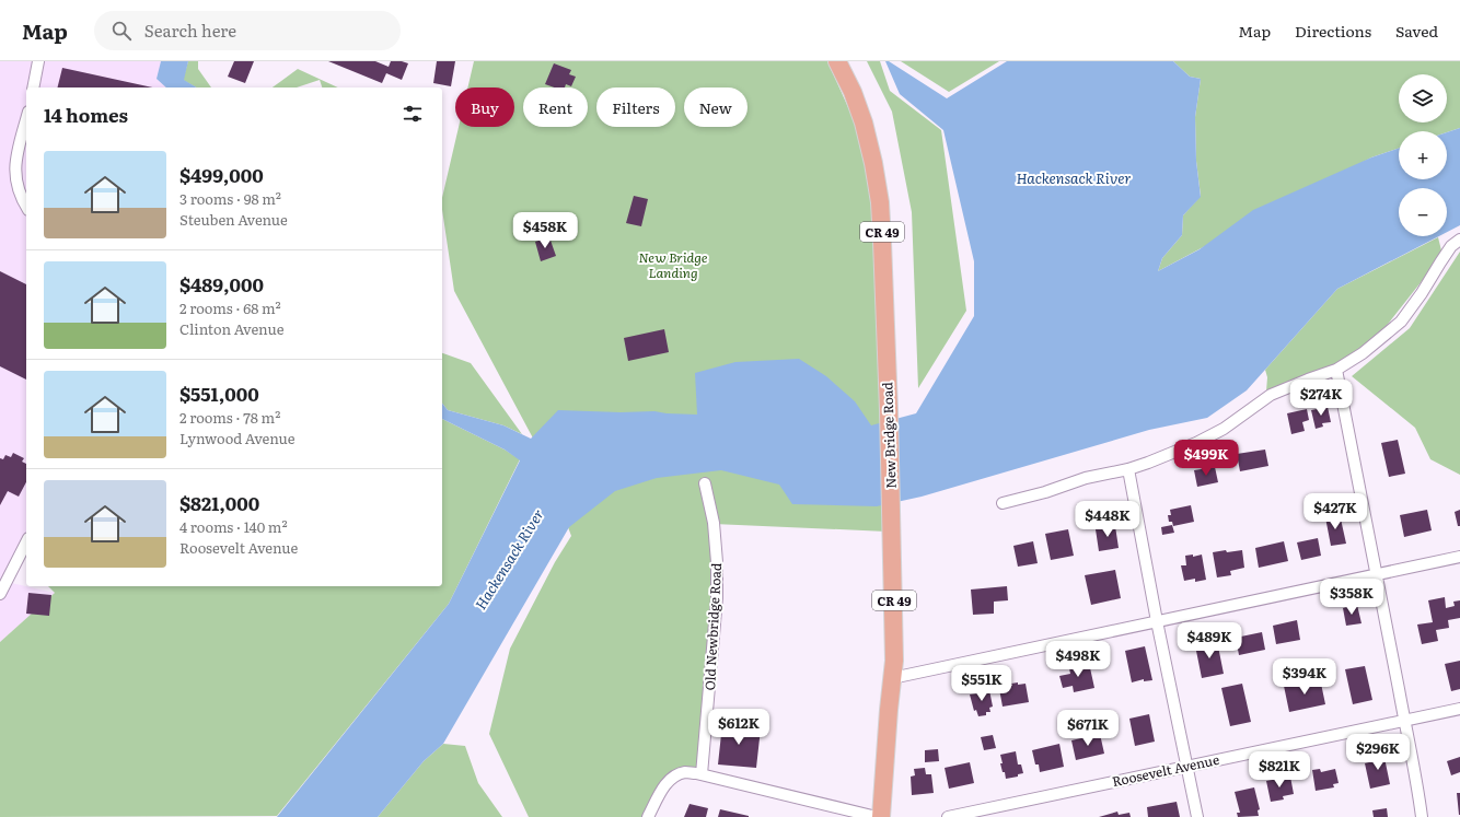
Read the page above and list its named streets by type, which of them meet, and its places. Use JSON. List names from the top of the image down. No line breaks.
{"streets":{"main road":["CR 49","New Bridge Road"],"street":["Old Newbridge Road","Roosevelt Avenue"]},"water":["Hackensack River"],"parks":["New Bridge Landing"],"page":{"header":"Map","search":"Search here","nav":["Map","Directions","Saved"],"map_buttons":["+","−"],"chip":["Buy","Rent","Filters","New"],"heading":"14 homes","list":[{"name":"$499,000","note":"3 rooms · 98 m² · Steuben Avenue"},{"name":"$489,000","note":"2 rooms · 68 m² · Clinton Avenue"},{"name":"$551,000","note":"2 rooms · 78 m² · Lynwood Avenue"},{"name":"$821,000","note":"4 rooms · 140 m² · Roosevelt Avenue"}],"price":["$458K","$274K","$499K","$427K","$448K","$358K","$489K","$498K","$394K","$551K","$612K","$671K","$296K","$821K"]}}
